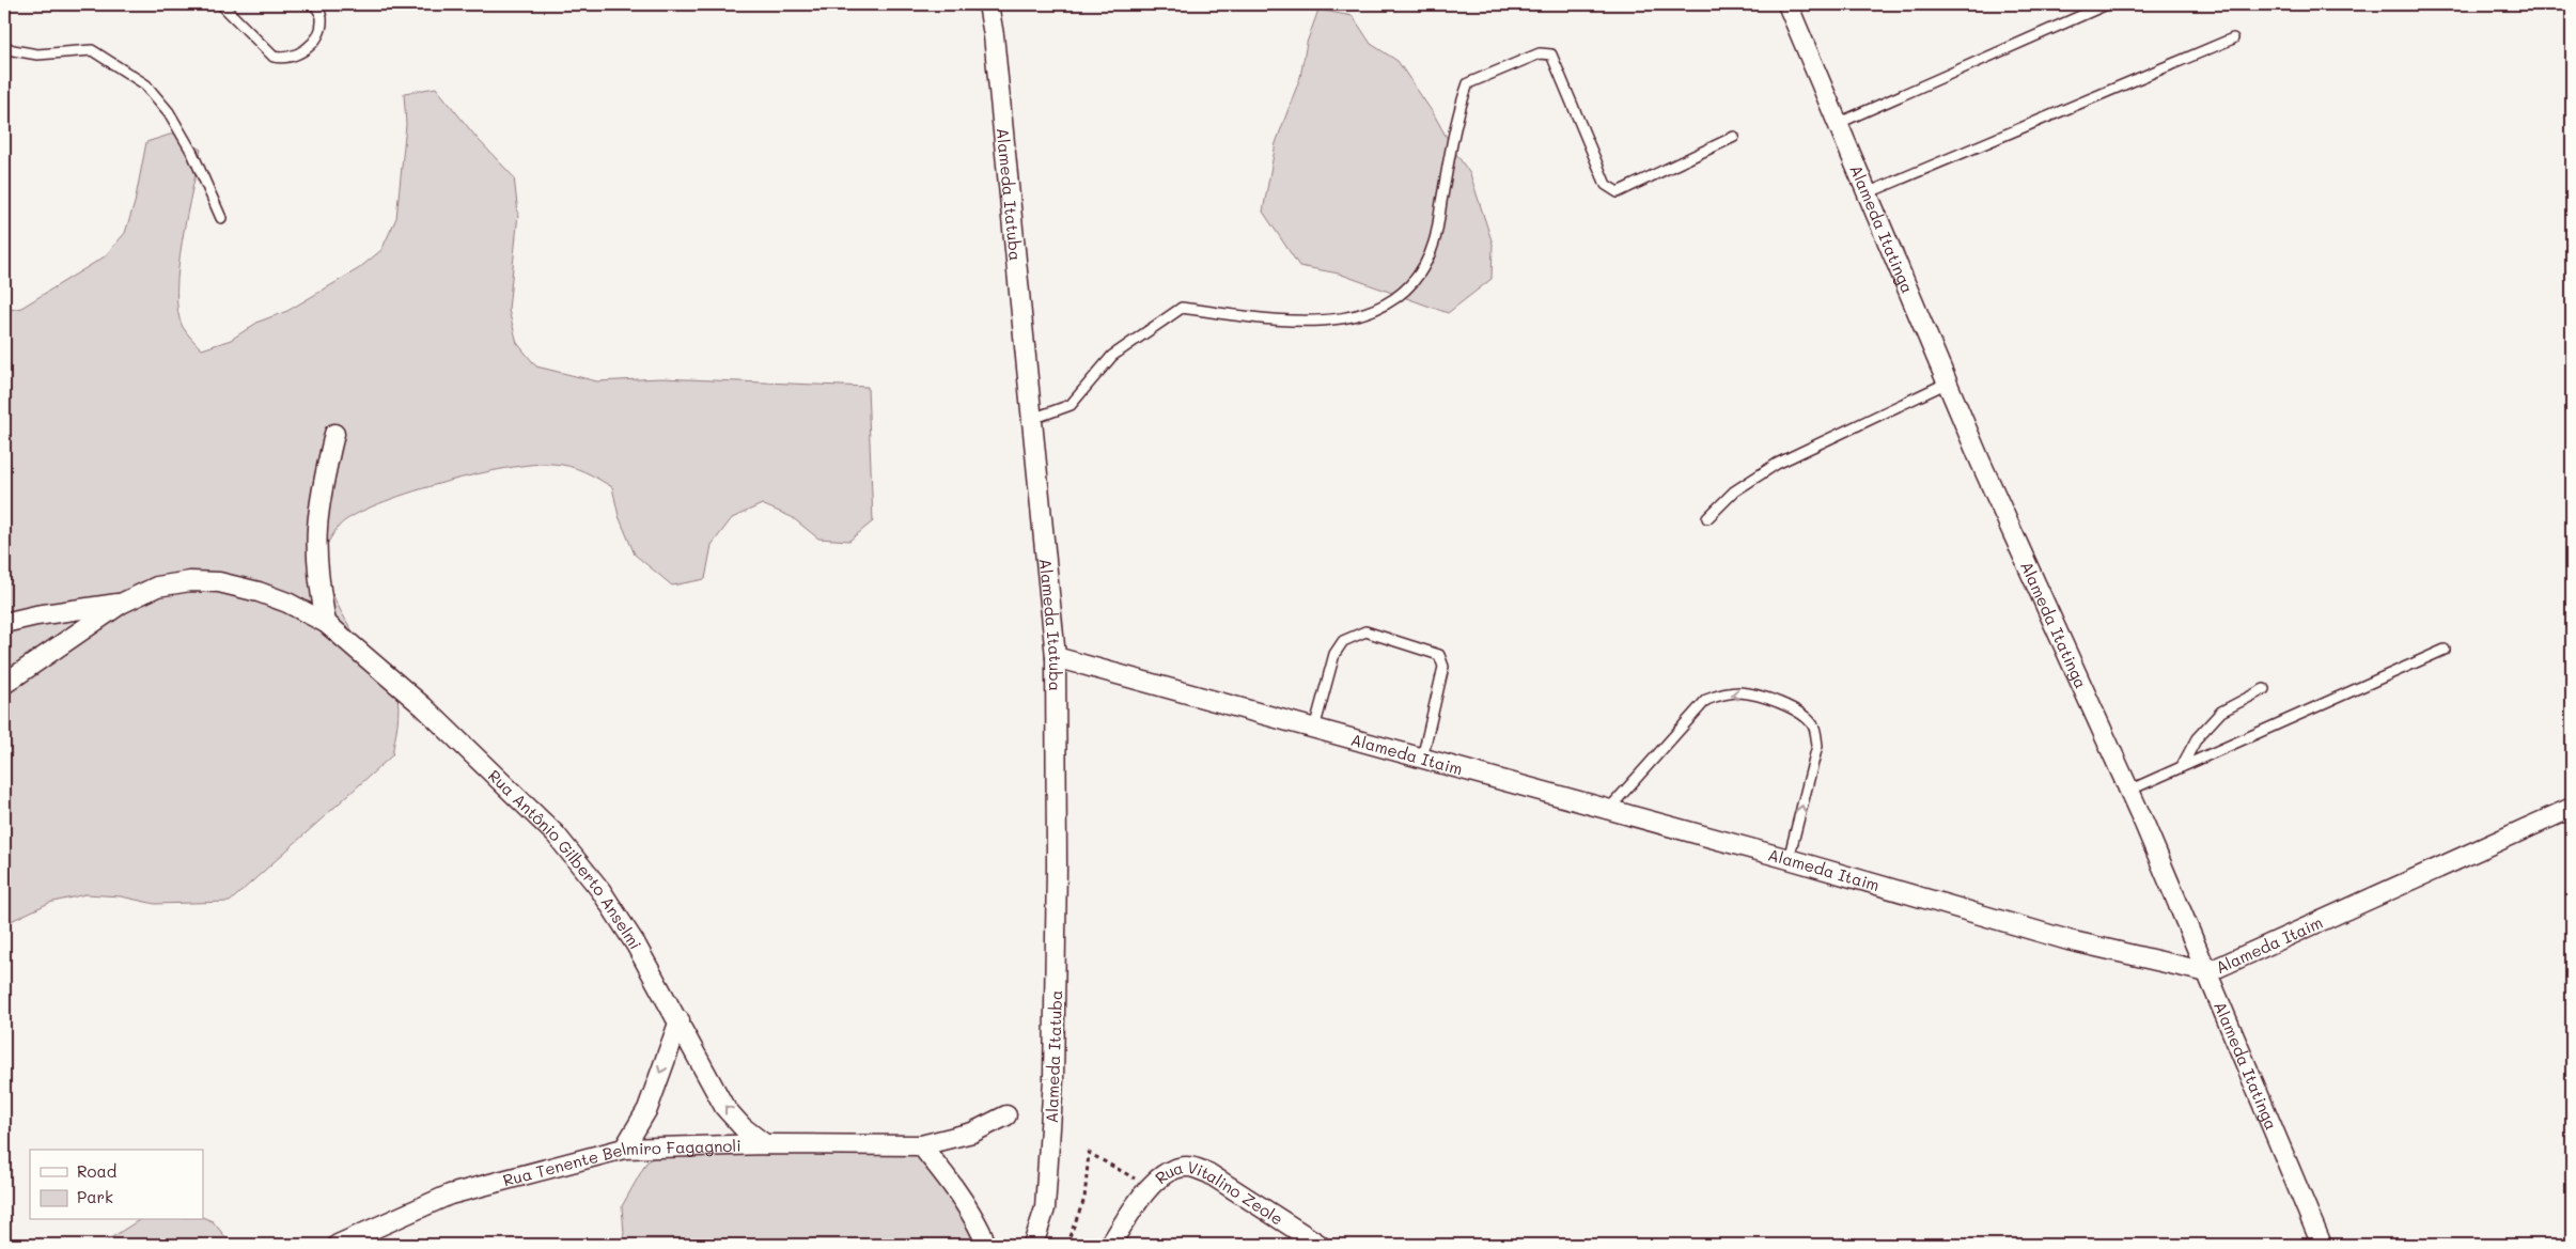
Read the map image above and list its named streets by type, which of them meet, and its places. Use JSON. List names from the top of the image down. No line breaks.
{"streets":{"street":["Alameda Itatuba","Alameda Itatinga","Alameda Itaim","Rua Antônio Gilberto Anselmi","Rua Tenente Belmiro Fagagnoli","Rua Vitalino Zeole"]},"crossings":[["Alameda Itatuba","Alameda Itaim"],["Alameda Itatinga","Alameda Itaim"],["Rua Antônio Gilberto Anselmi","Rua Tenente Belmiro Fagagnoli"]],"legend":["Road","Park"]}
